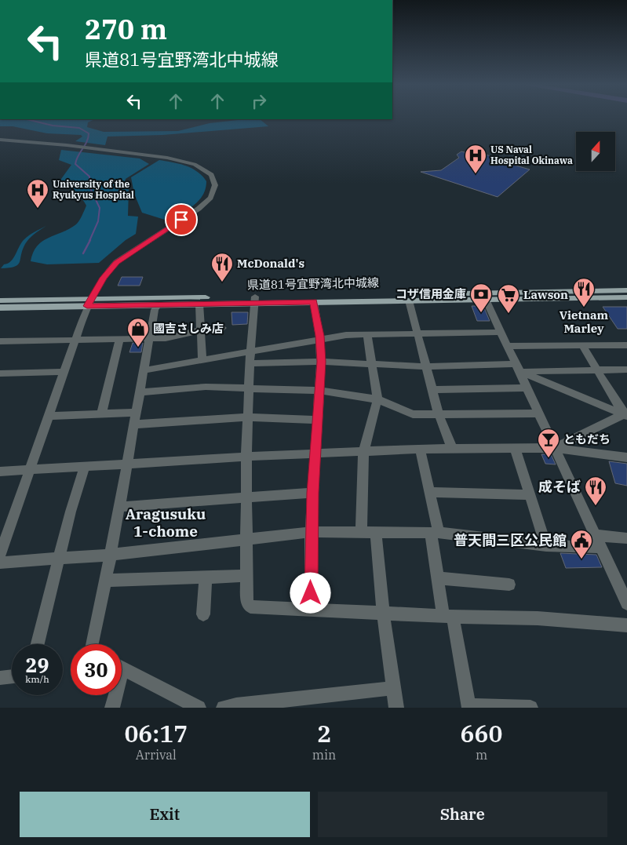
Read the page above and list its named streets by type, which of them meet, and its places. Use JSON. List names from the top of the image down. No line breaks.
{"streets":{"main road":["県道81号宜野湾北中城線"]},"districts":["Aragusuku 1-chome"],"places":{"hospital":["US Naval Hospital Okinawa","University of the Ryukyus Hospital"],"restaurant":["McDonald's","Vietnam Marley","成そば"],"bank":["コザ信用金庫"],"supermarket":["Lawson"],"shop":["國吉さしみ店"],"bar":["ともだち"],"public building":["普天間三区公民館"]},"north":"top","page":{"turn":["270 m","県道81号宜野湾北中城線"],"speed":"29 km/h","limit":"30","eta":["06:17","Arrival","2","min","660","m"],"buttons":["Exit","Share"]}}
